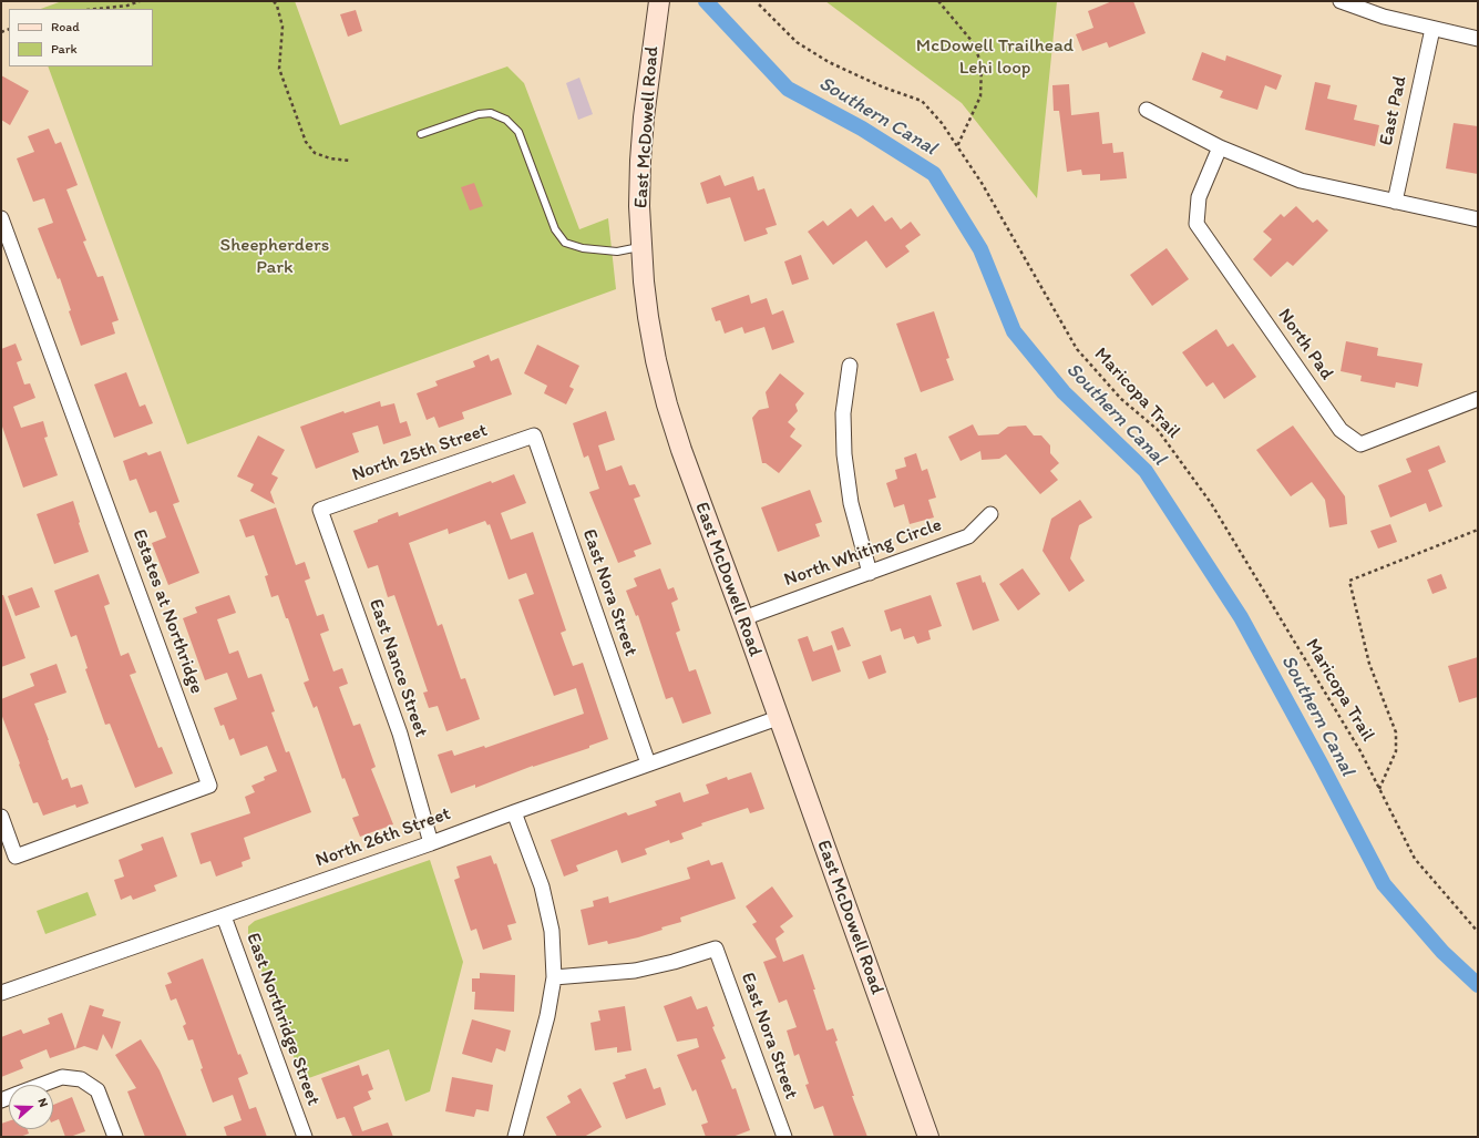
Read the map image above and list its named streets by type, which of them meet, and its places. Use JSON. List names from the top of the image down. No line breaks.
{"streets":{"main road":["East McDowell Road"],"street":["East Pad","North Pad","North 25th Street","North Whiting Circle","East Nora Street","Estates at Northridge","East Nance Street","North 26th Street","East Northridge Street"],"path":["Maricopa Trail"]},"crossings":[["East McDowell Road","North Whiting Circle"],["East McDowell Road","North 26th Street"],["North 25th Street","East Nora Street"],["North 25th Street","East Nance Street"],["East Nora Street","North 26th Street"],["East Nance Street","North 26th Street"],["North 26th Street","East Northridge Street"]],"water":["Southern Canal"],"parks":["McDowell Trailhead Lehi loop","Sheepherders Park"],"legend":["Road","Park"],"north":"right"}
